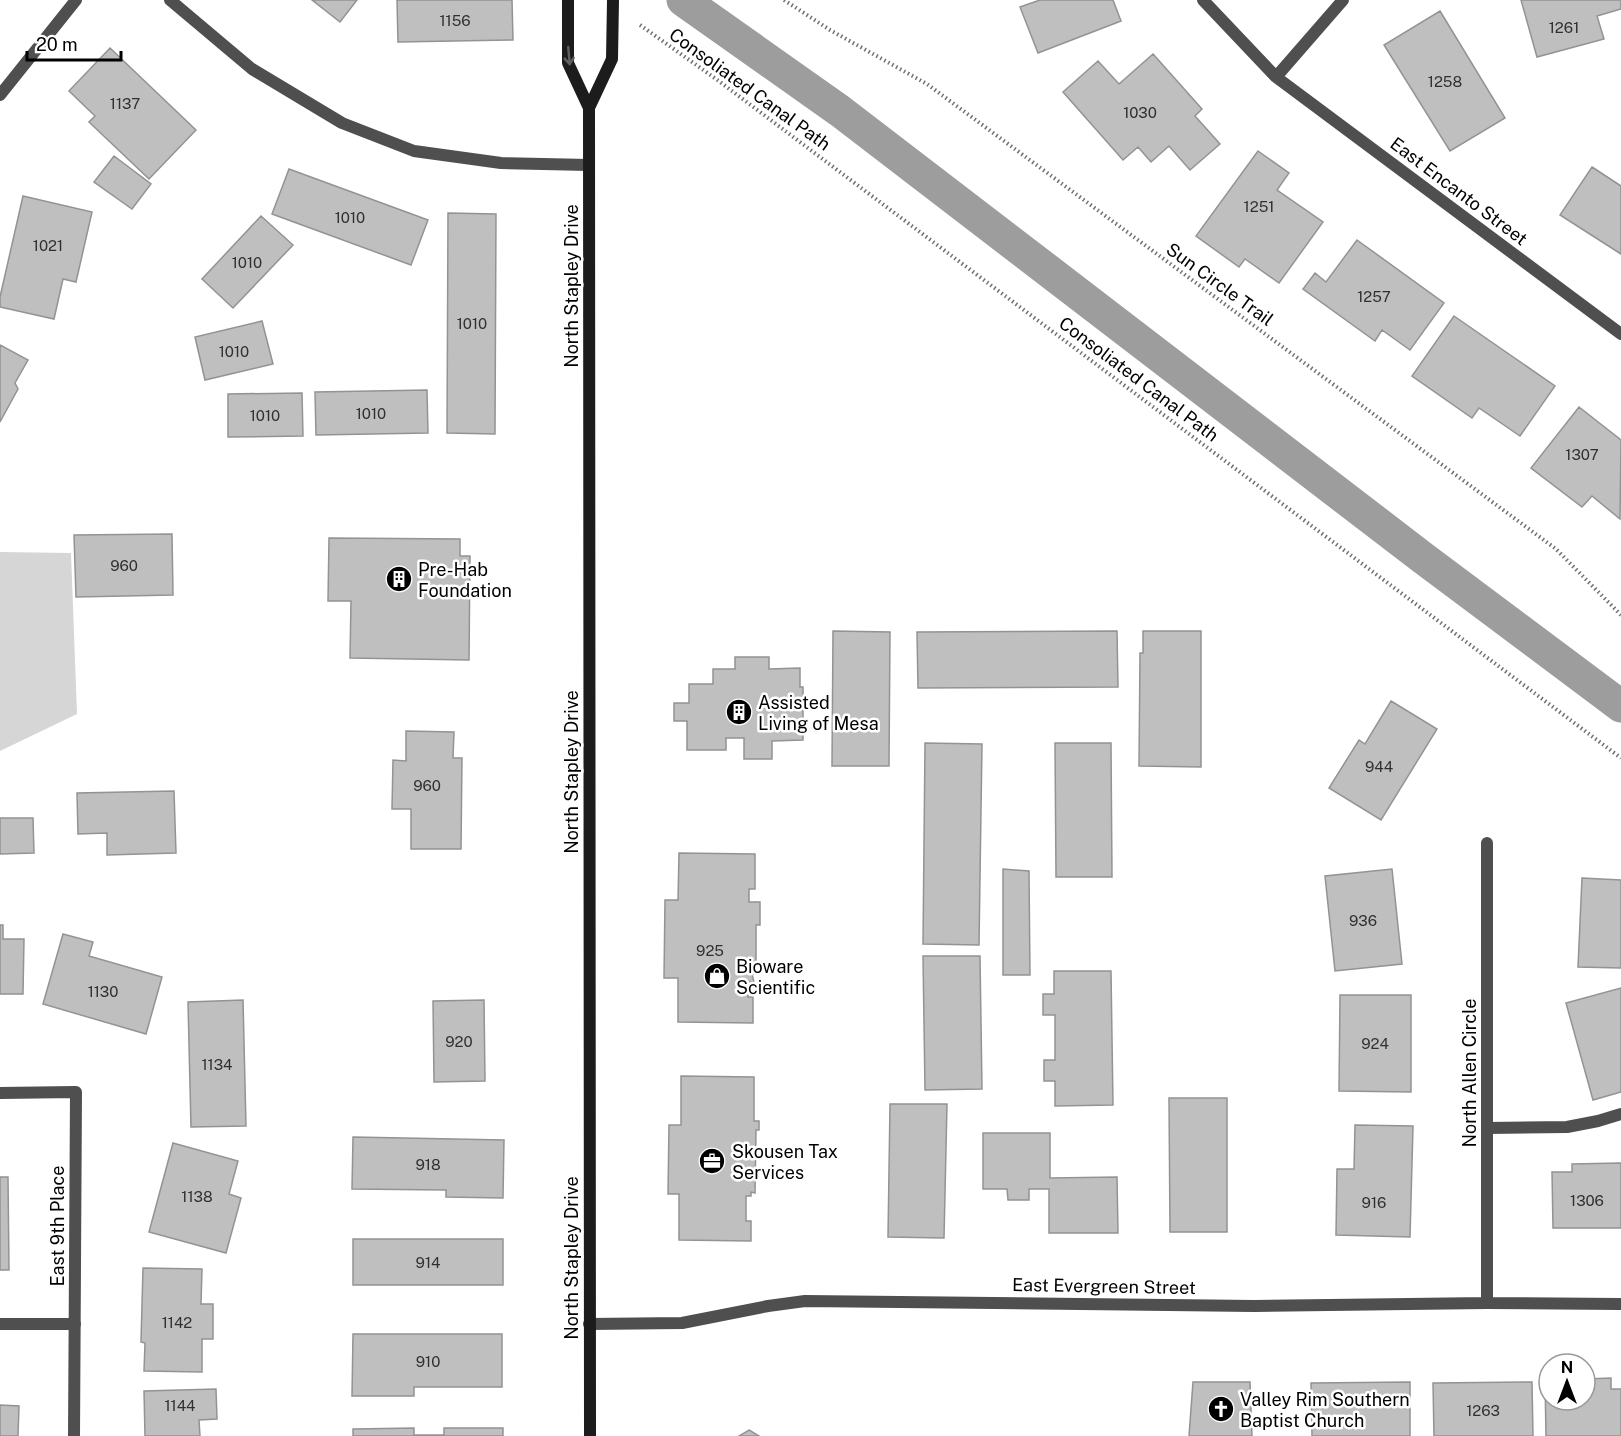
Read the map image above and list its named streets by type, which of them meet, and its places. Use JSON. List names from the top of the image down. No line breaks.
{"streets":{"main road":["North Stapley Drive"],"street":["East Encanto Street","North Allen Circle","East 9th Place","East Evergreen Street"],"path":["Consoliated Canal Path","Sun Circle Trail"]},"crossings":[["North Stapley Drive","East Evergreen Street"],["North Allen Circle","East Evergreen Street"]],"places":{"building":["Pre-Hab Foundation","Assisted Living of Mesa"],"shop":["Bioware Scientific"],"office":["Skousen Tax Services"],"church":["Valley Rim Southern Baptist Church"]},"house_numbers":["1156","1261","1258","1137","1030","1251","1010","1021","1010","1257","1010","1010","1010","1010","1307","960","944","960","936","925","1130","920","924","1134","918","1138","1306","916","914","1142","910","1144","1263"],"scale_bar":"20 m","north":"top"}
